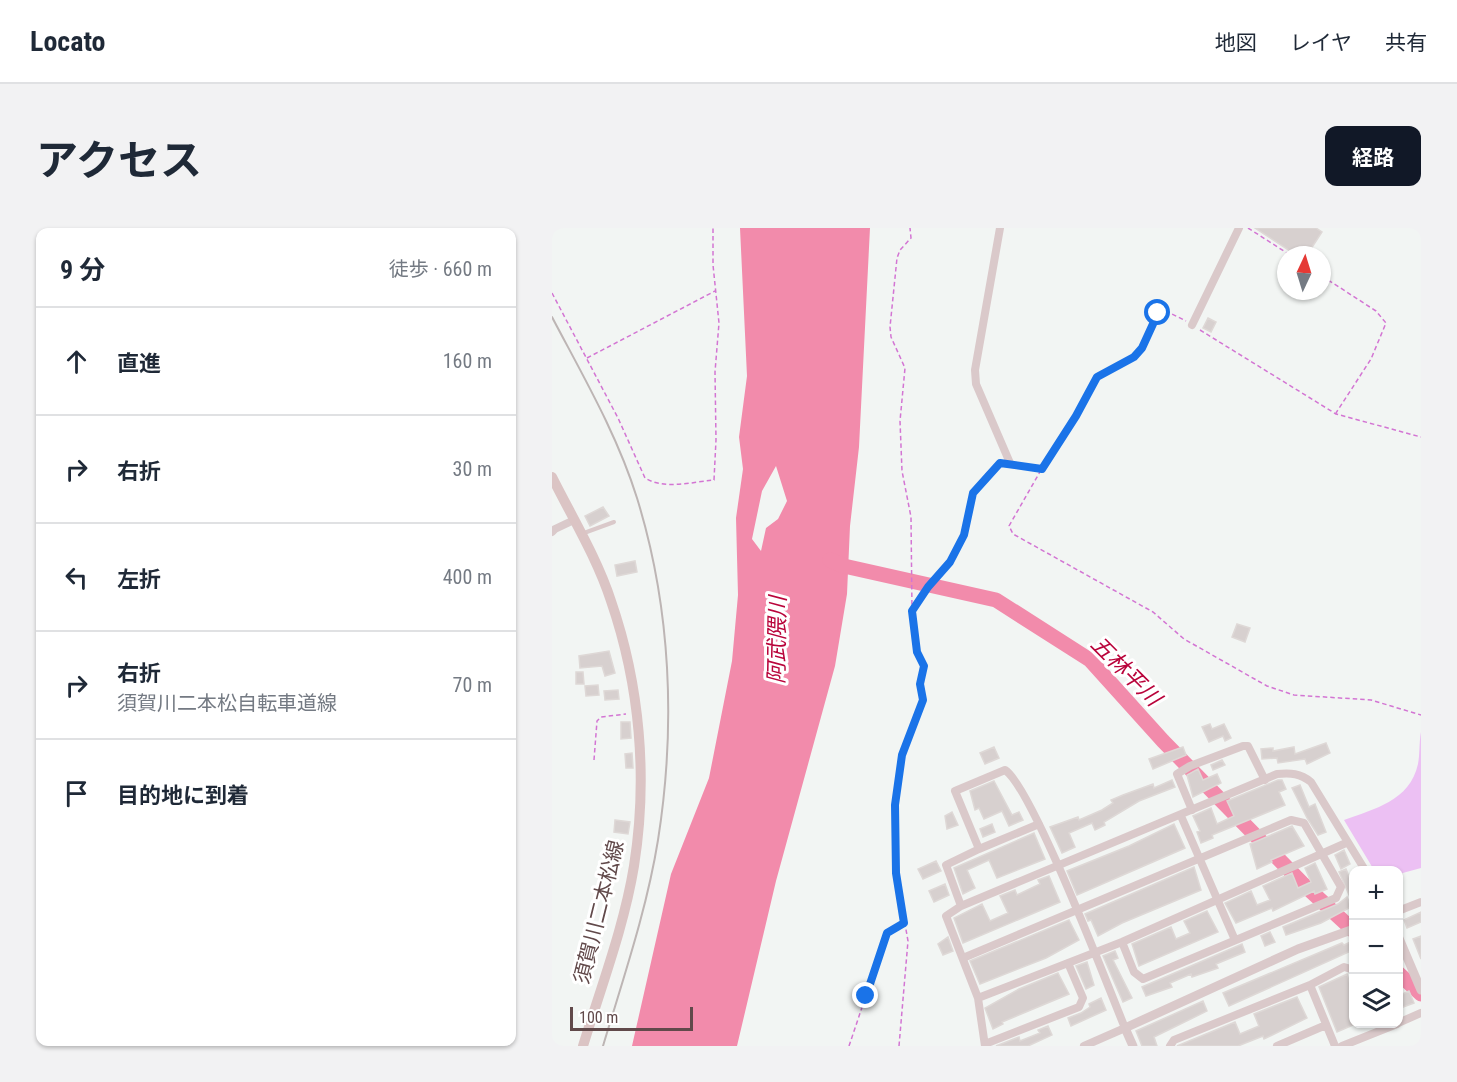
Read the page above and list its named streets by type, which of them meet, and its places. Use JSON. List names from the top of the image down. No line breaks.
{"streets":{"main road":["須賀川二本松線"]},"water":["阿武隈川","五林平川"],"scale_bar":"100 m","north":"top","page":{"header":"Locato","nav":["地図","レイヤ","共有"],"title":"アクセス","buttons":"経路","heading":["9 分","徒歩 · 660 m"],"list":[["直進","160 m"],["右折","30 m"],["左折","400 m"],["右折","須賀川二本松自転車道線","70 m"],"目的地に到着"],"map_buttons":["+","−"],"scale":"100 m"}}
